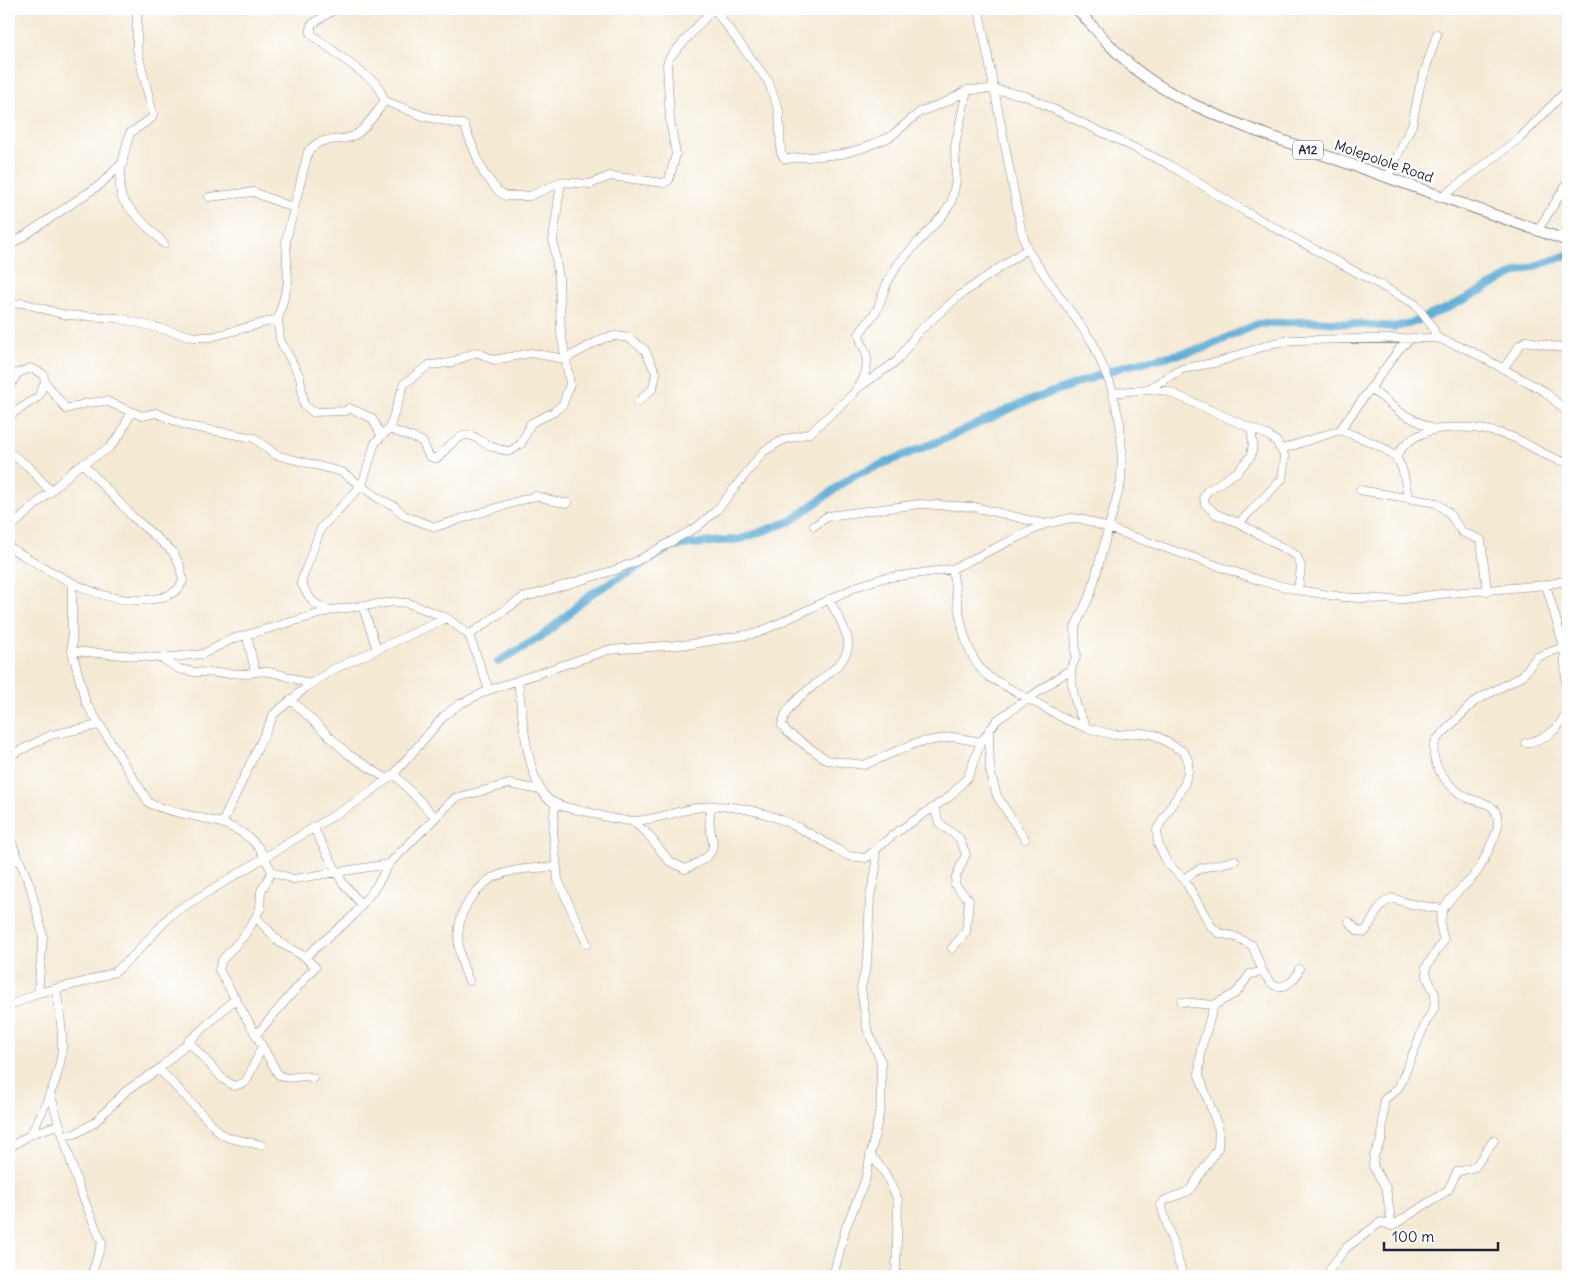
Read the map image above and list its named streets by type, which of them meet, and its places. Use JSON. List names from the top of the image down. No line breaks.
{"streets":{"main road":["A12","Molepolole Road"]},"scale_bar":"100 m"}
